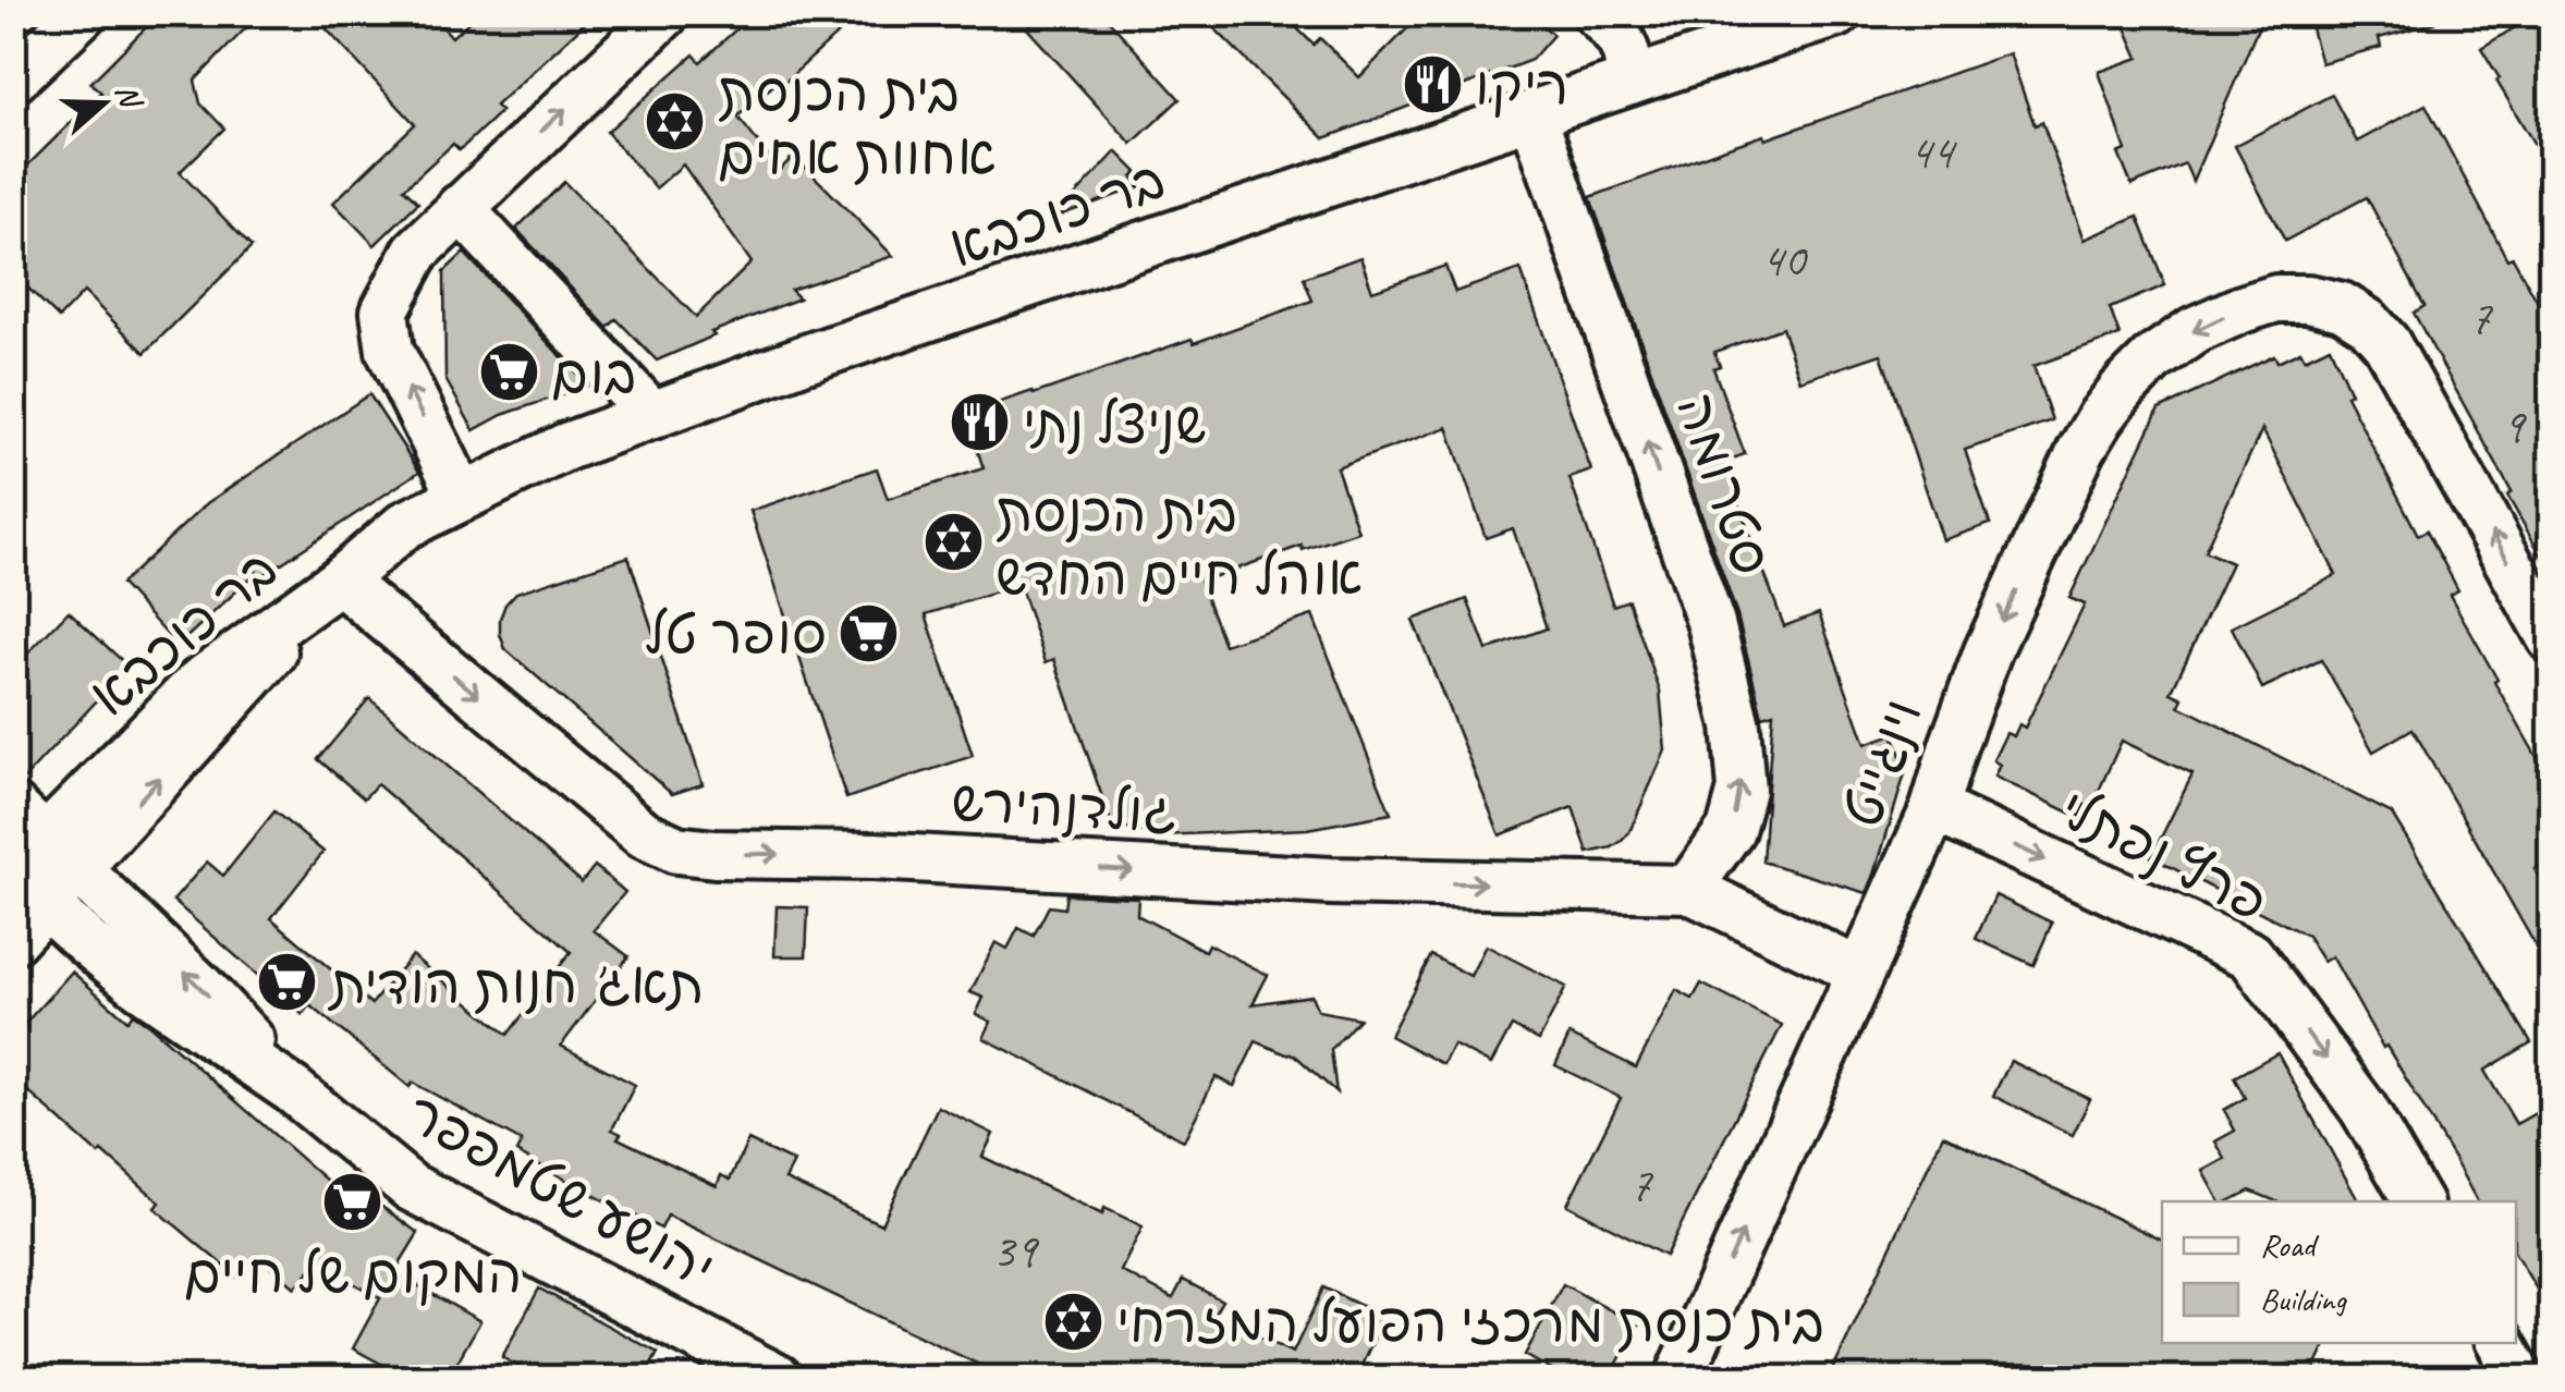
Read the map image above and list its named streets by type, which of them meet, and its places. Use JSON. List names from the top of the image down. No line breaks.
{"streets":{"street":["בר כוכבא","סטרומה","וינגייט","גולדנהירש","פרץ נפתלי","יהושע שטמפפר"]},"crossings":[["בר כוכבא","סטרומה"],["בר כוכבא","גולדנהירש"],["בר כוכבא","יהושע שטמפפר"],["סטרומה","גולדנהירש"],["וינגייט","גולדנהירש"],["וינגייט","פרץ נפתלי"]],"one_way":["סטרומה","גולדנהירש","פרץ נפתלי"],"places":{"restaurant":["ריקו","שניצל נתי"],"synagogue":["בית הכנסת אחוות אחים","בית הכנסת אוהל חיים החדש","בית כנסת מרכזי הפועל המזרחי"],"supermarket":["בום","סופר טל","תאג' חנות הודית","המקום של חיים"]},"house_numbers":["44","40","7","9","7","39"],"legend":["Road","Building"],"north":"right"}
